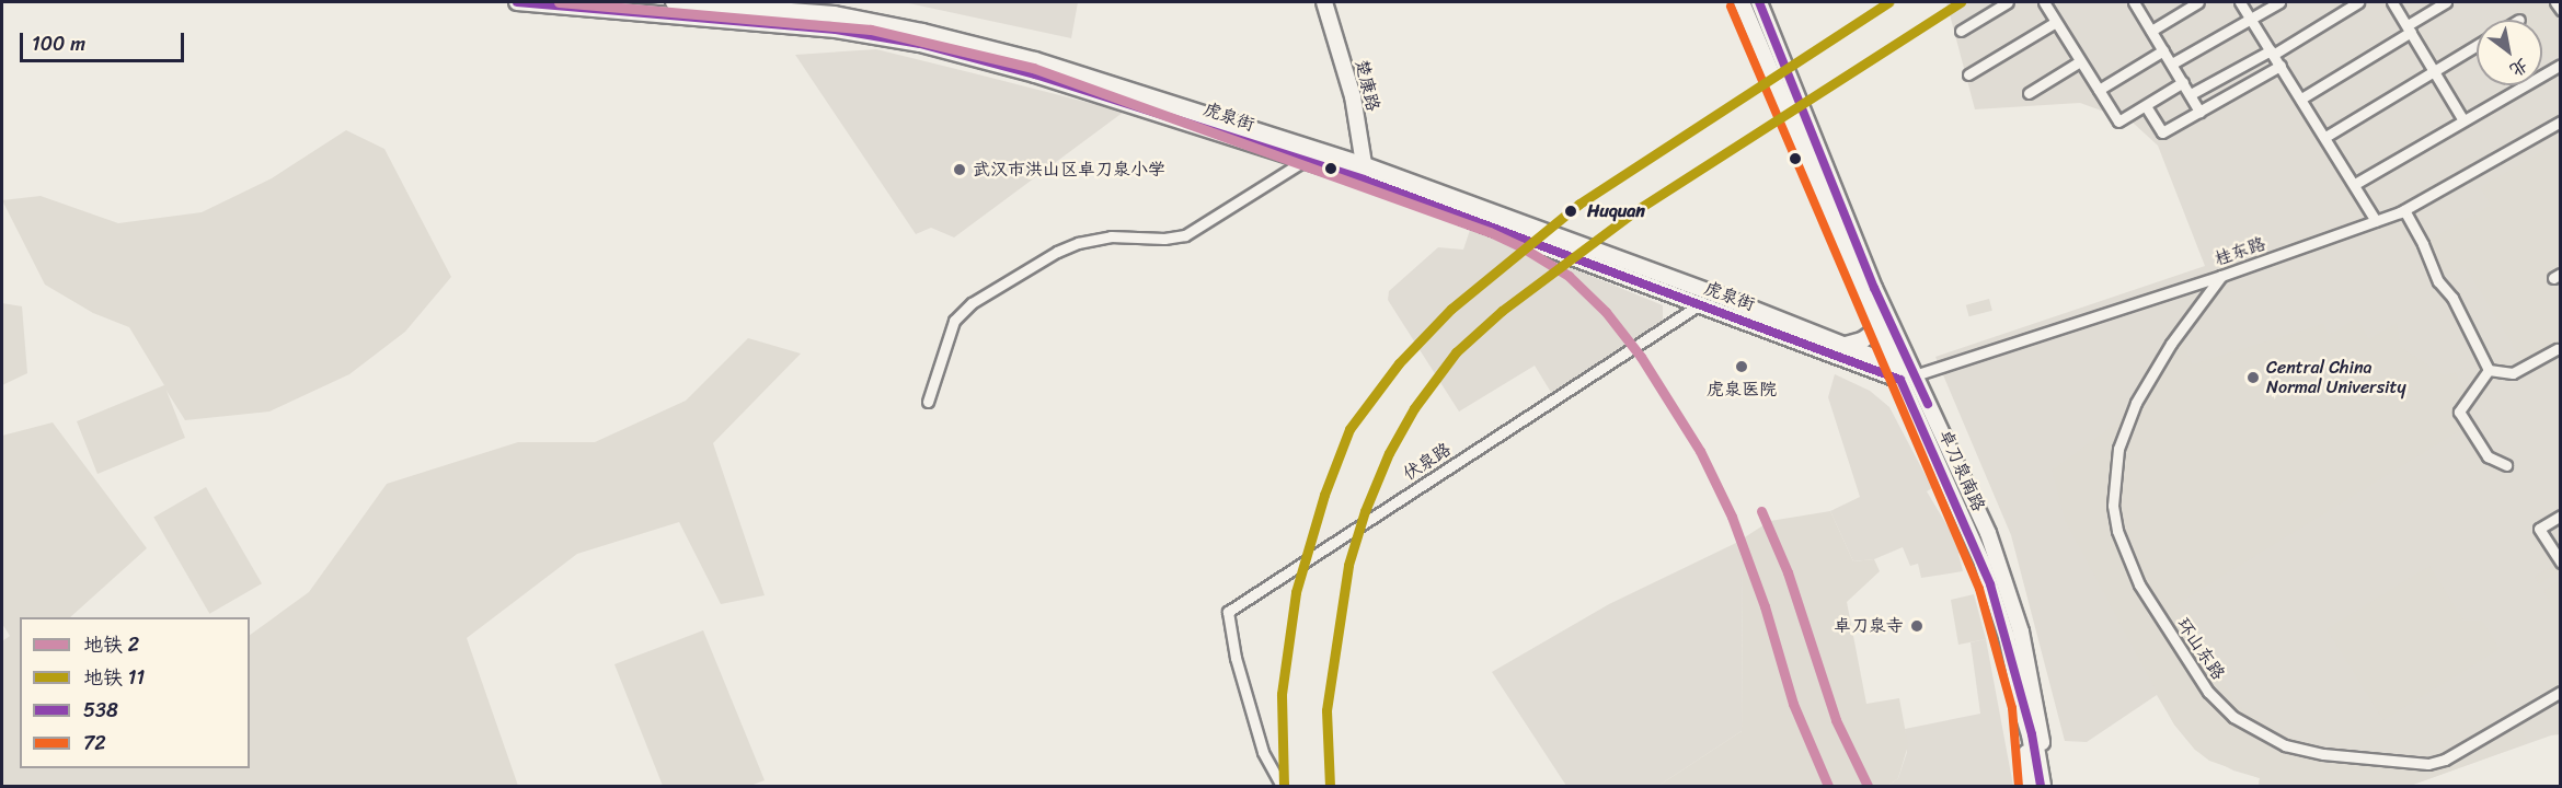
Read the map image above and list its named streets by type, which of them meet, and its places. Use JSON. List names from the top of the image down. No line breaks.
{"streets":{"main road":["楚康路","虎泉街","卓刀泉南路"],"street":["桂东路","伏泉路","环山东路"]},"crossings":[["楚康路","虎泉街"],["虎泉街","桂东路"],["虎泉街","伏泉路"],["虎泉街","卓刀泉南路"],["桂东路","卓刀泉南路"],["桂东路","环山东路"]],"places":["武汉市洪山区卓刀泉小学","Huquan","虎泉医院","Central China Normal University","卓刀泉寺"],"lines":["metro line 2","metro line 11","transit line 538","transit line 72"],"legend":["地铁 2","地铁 11","538","72"],"scale_bar":"100 m","north":"bottom right"}
